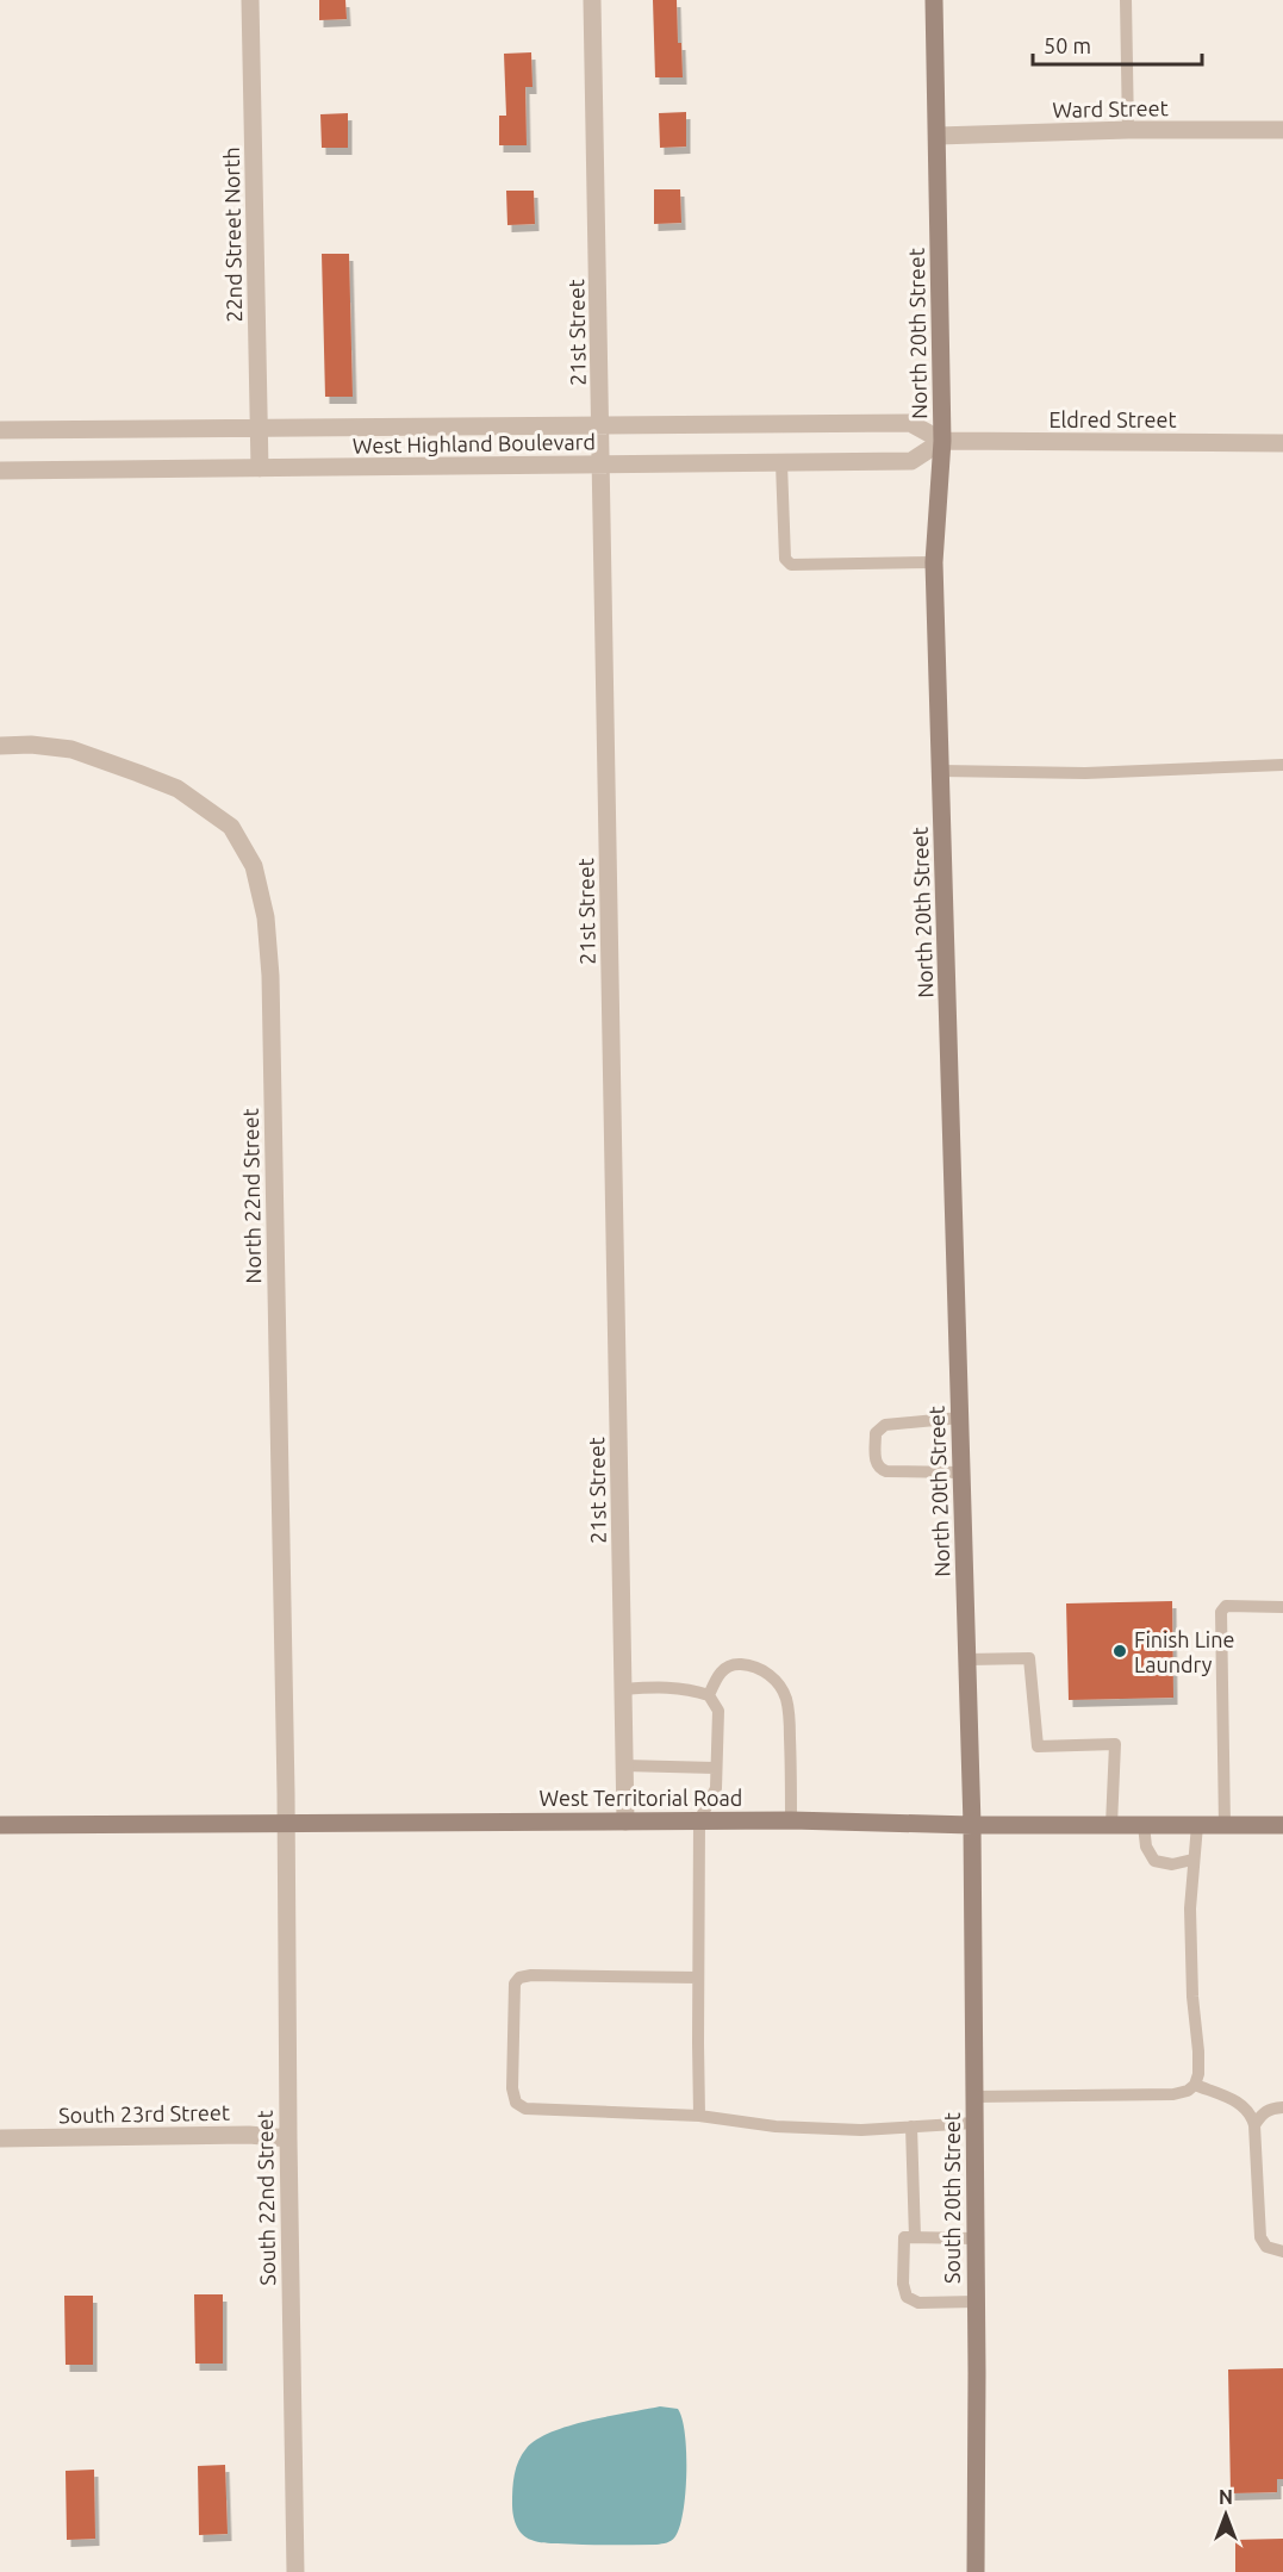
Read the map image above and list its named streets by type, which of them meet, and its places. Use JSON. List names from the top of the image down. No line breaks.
{"streets":{"main road":["North 20th Street","West Territorial Road","South 20th Street"],"street":["Ward Street","22nd Street North","21st Street","Eldred Street","West Highland Boulevard","North 22nd Street","South 23rd Street","South 22nd Street"]},"crossings":[["Ward Street","North 20th Street"],["22nd Street North","West Highland Boulevard"],["21st Street","West Highland Boulevard"],["21st Street","West Territorial Road"],["North 20th Street","Eldred Street"],["North 20th Street","West Highland Boulevard"],["North 20th Street","West Territorial Road"],["North 20th Street","South 20th Street"],["Eldred Street","West Highland Boulevard"],["North 22nd Street","West Territorial Road"],["North 22nd Street","South 22nd Street"],["West Territorial Road","South 22nd Street"],["West Territorial Road","South 20th Street"],["South 23rd Street","South 22nd Street"]],"places":["Finish Line Laundry"],"scale_bar":"50 m","north":"top"}
